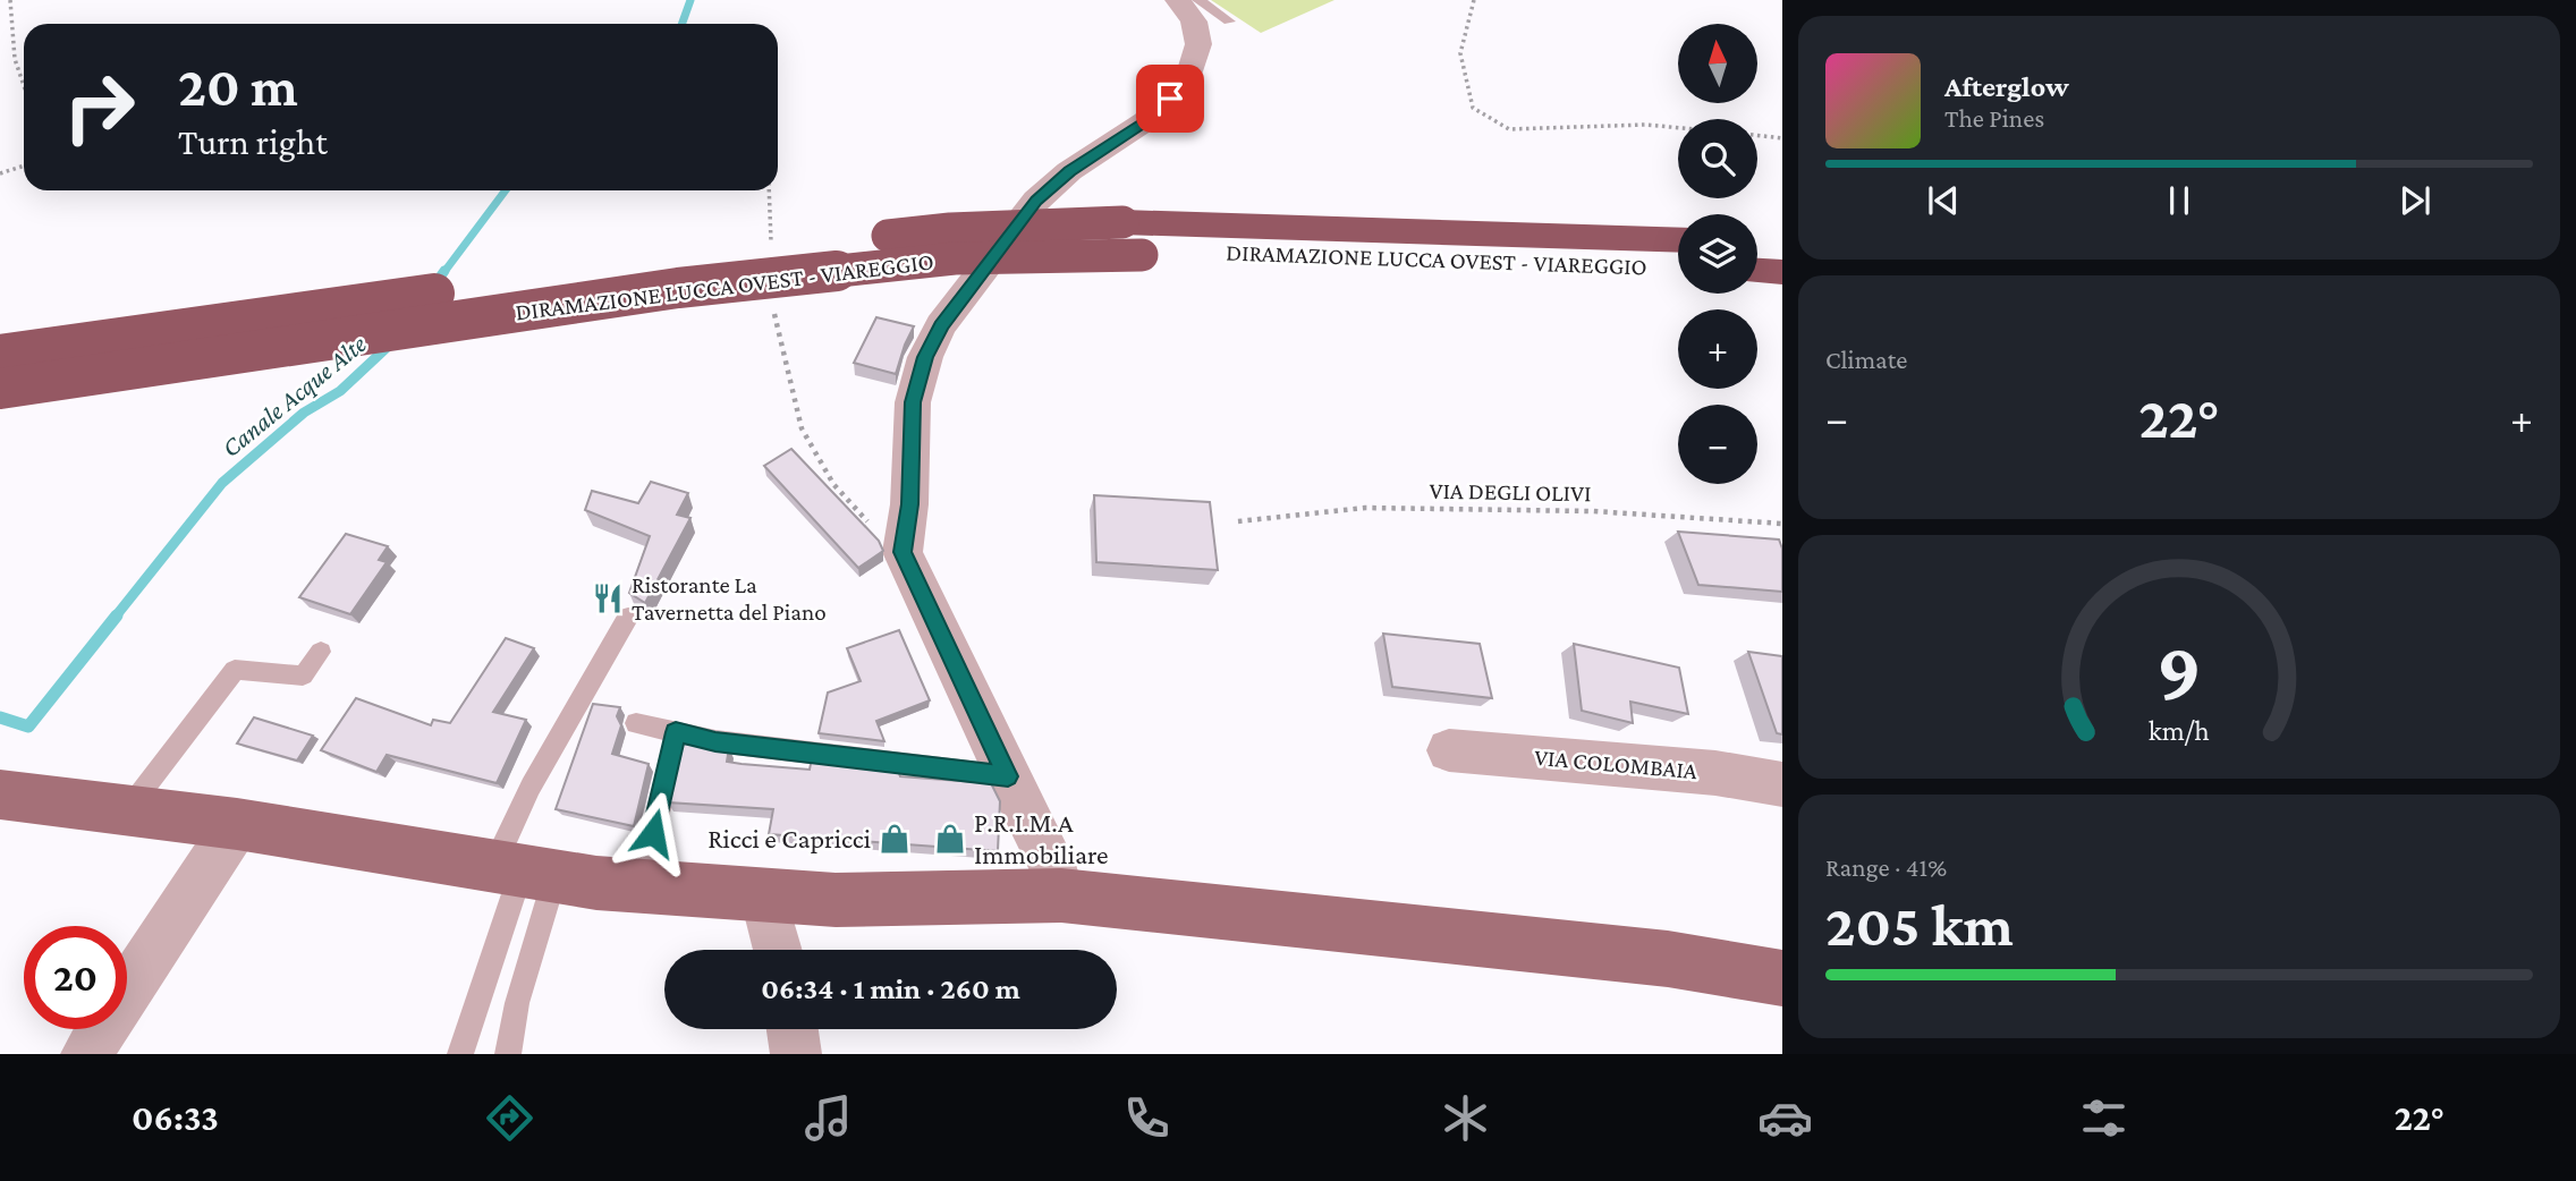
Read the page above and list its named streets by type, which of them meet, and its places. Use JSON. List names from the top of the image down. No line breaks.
{"streets":{"highway":["DIRAMAZIONE LUCCA OVEST - VIAREGGIO"],"street":["VIA COLOMBAIA"],"path":["VIA DEGLI OLIVI"]},"water":["Canale Acque Alte"],"places":{"restaurant":["Ristorante La Tavernetta del Piano"],"shop":["Ricci e Capricci","P.R.I.M.A Immobiliare"]},"north":"top","page":{"map_buttons":["+","−"],"turn":["20 m","Turn right"],"song":["Afterglow","The Pines"],"tile":["Climate",["Range · 41%","205 km"]],"heat":["−","22°","+"],"limit":"20","trip":"06:34 · 1 min · 260 m","tabs":["06:33","22°"],"gauge":["9","km/h"]}}
